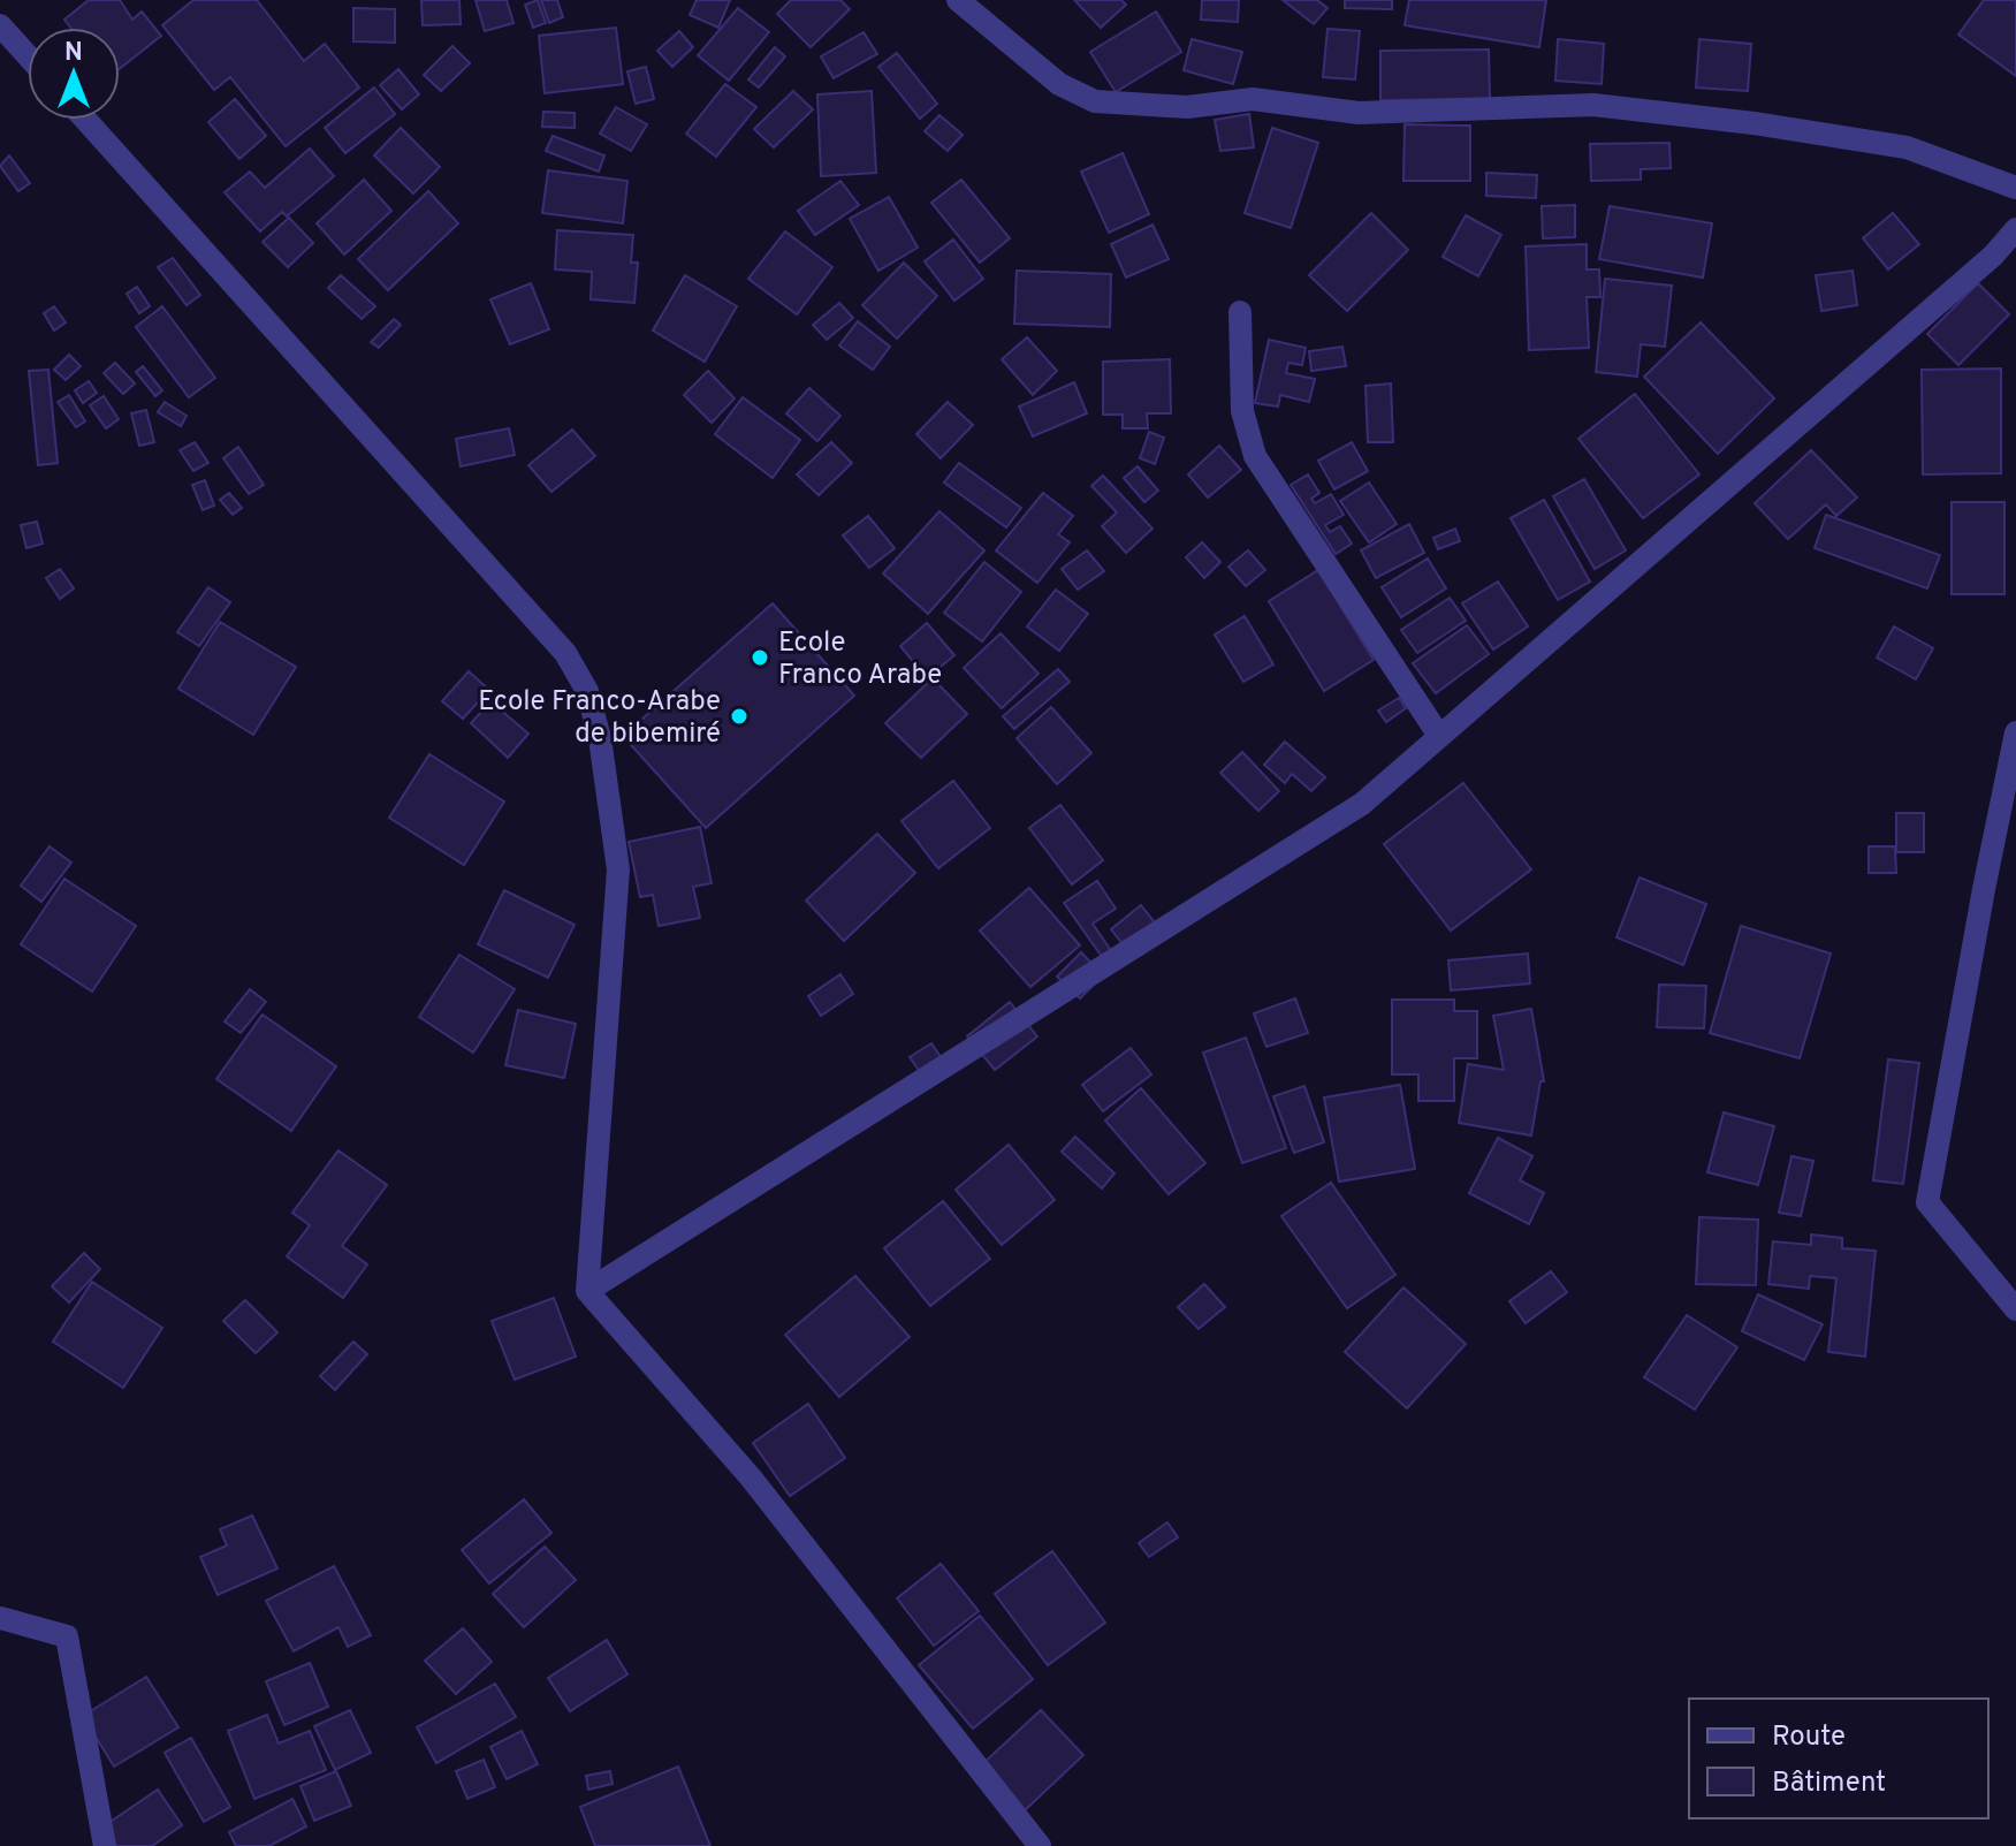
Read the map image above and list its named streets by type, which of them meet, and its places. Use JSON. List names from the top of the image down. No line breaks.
{"places":["Ecole Franco Arabe","Ecole Franco-Arabe de bibemiré"],"legend":["Route","Bâtiment"],"north":"top"}
